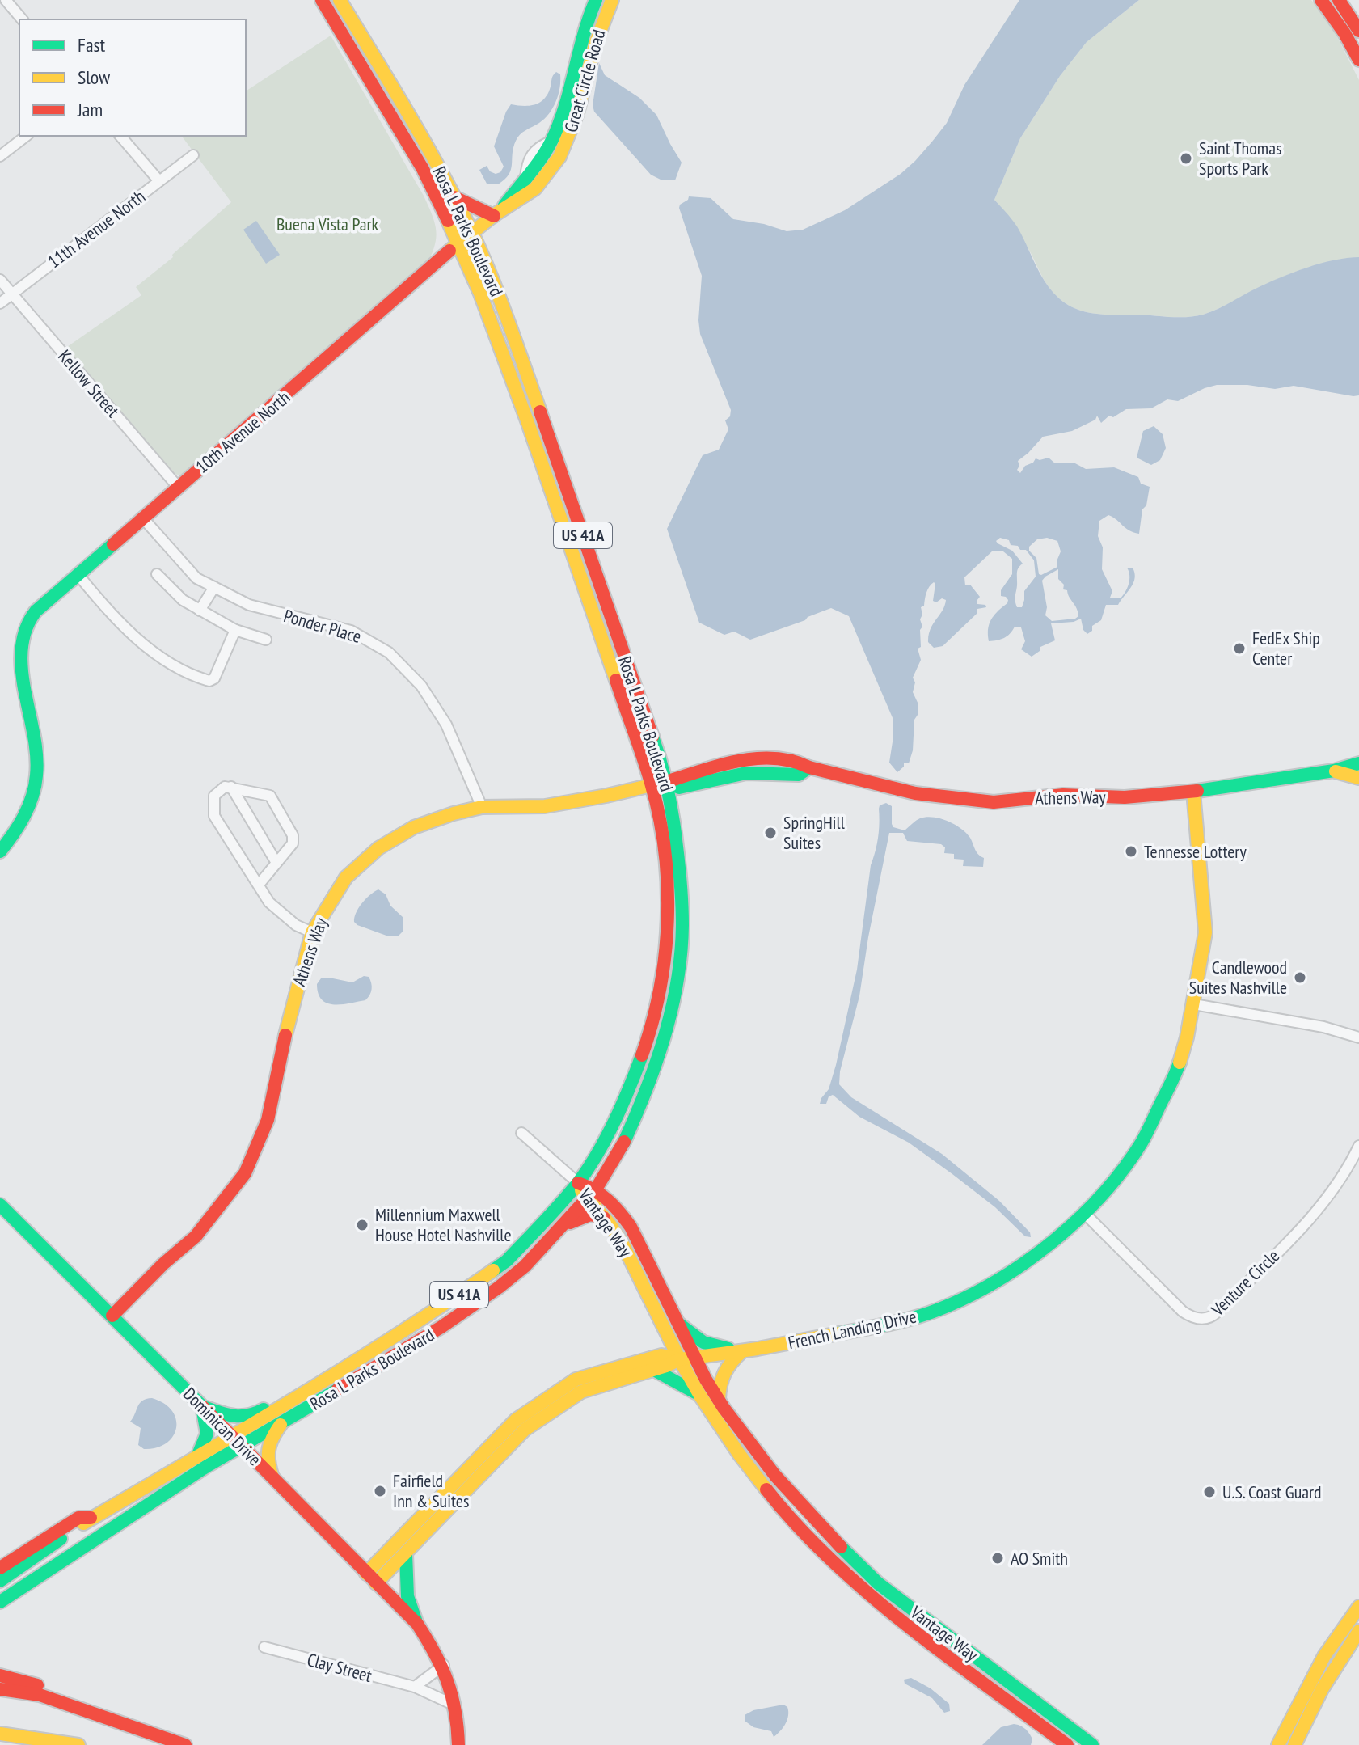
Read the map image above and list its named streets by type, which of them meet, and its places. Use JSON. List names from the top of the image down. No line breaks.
{"streets":{"main road":["Great Circle Road","Rosa L Parks Boulevard","10th Avenue North","US 41A","Athens Way","Vantage Way","French Landing Drive","Dominican Drive"],"street":["11th Avenue North","Kellow Street","Ponder Place","Venture Circle","Clay Street"]},"crossings":[["Great Circle Road","Rosa L Parks Boulevard"],["Great Circle Road","10th Avenue North"],["11th Avenue North","Kellow Street"],["Rosa L Parks Boulevard","10th Avenue North"],["Rosa L Parks Boulevard","Athens Way"],["Rosa L Parks Boulevard","Vantage Way"],["Rosa L Parks Boulevard","Dominican Drive"],["Kellow Street","10th Avenue North"],["10th Avenue North","Ponder Place"],["Ponder Place","Athens Way"],["Athens Way","French Landing Drive"],["Athens Way","Dominican Drive"],["Vantage Way","French Landing Drive"],["Venture Circle","French Landing Drive"],["French Landing Drive","Dominican Drive"],["Dominican Drive","Clay Street"]],"parks":["Buena Vista Park"],"places":["Saint Thomas Sports Park","FedEx Ship Center","SpringHill Suites","Tennesse Lottery","Candlewood Suites Nashville","Millennium Maxwell House Hotel Nashville","Fairfield Inn & Suites","U.S. Coast Guard","AO Smith"],"legend":["Fast","Slow","Jam"]}
